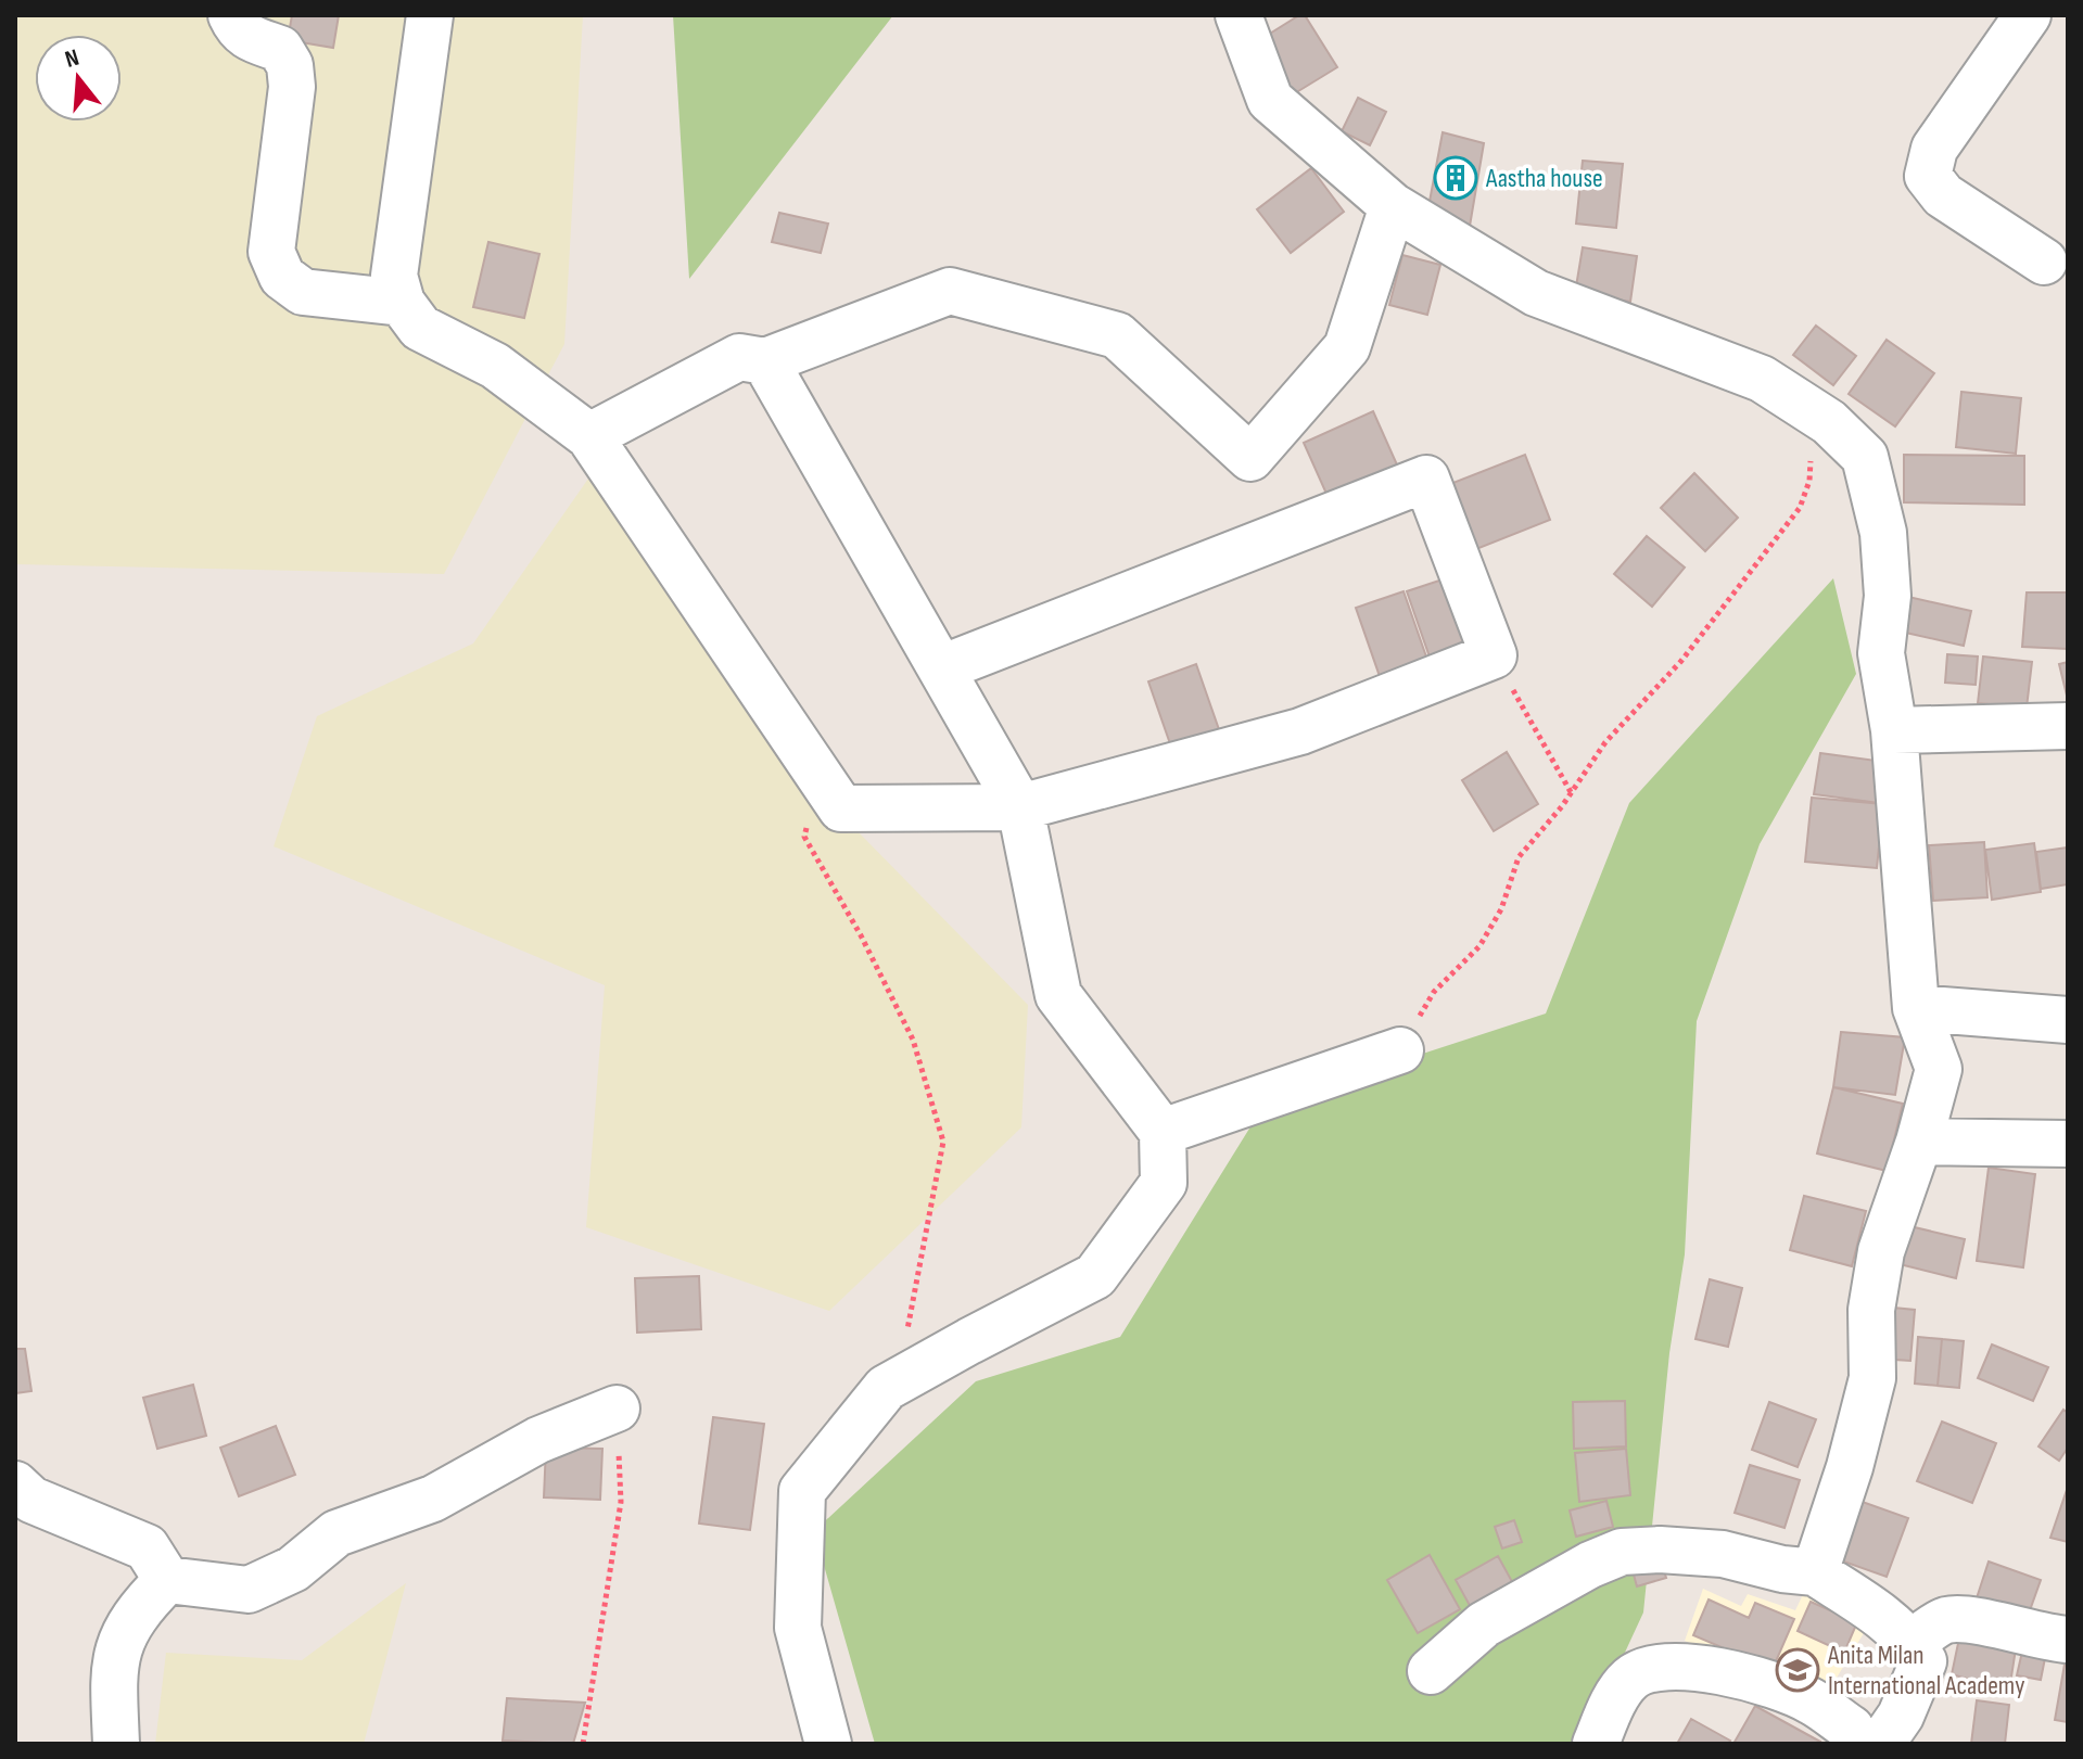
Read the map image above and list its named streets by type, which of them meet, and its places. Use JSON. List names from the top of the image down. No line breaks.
{"places":{"building":["Aastha house"],"school or university":["Anita Milan International Academy"]},"north":"top"}
